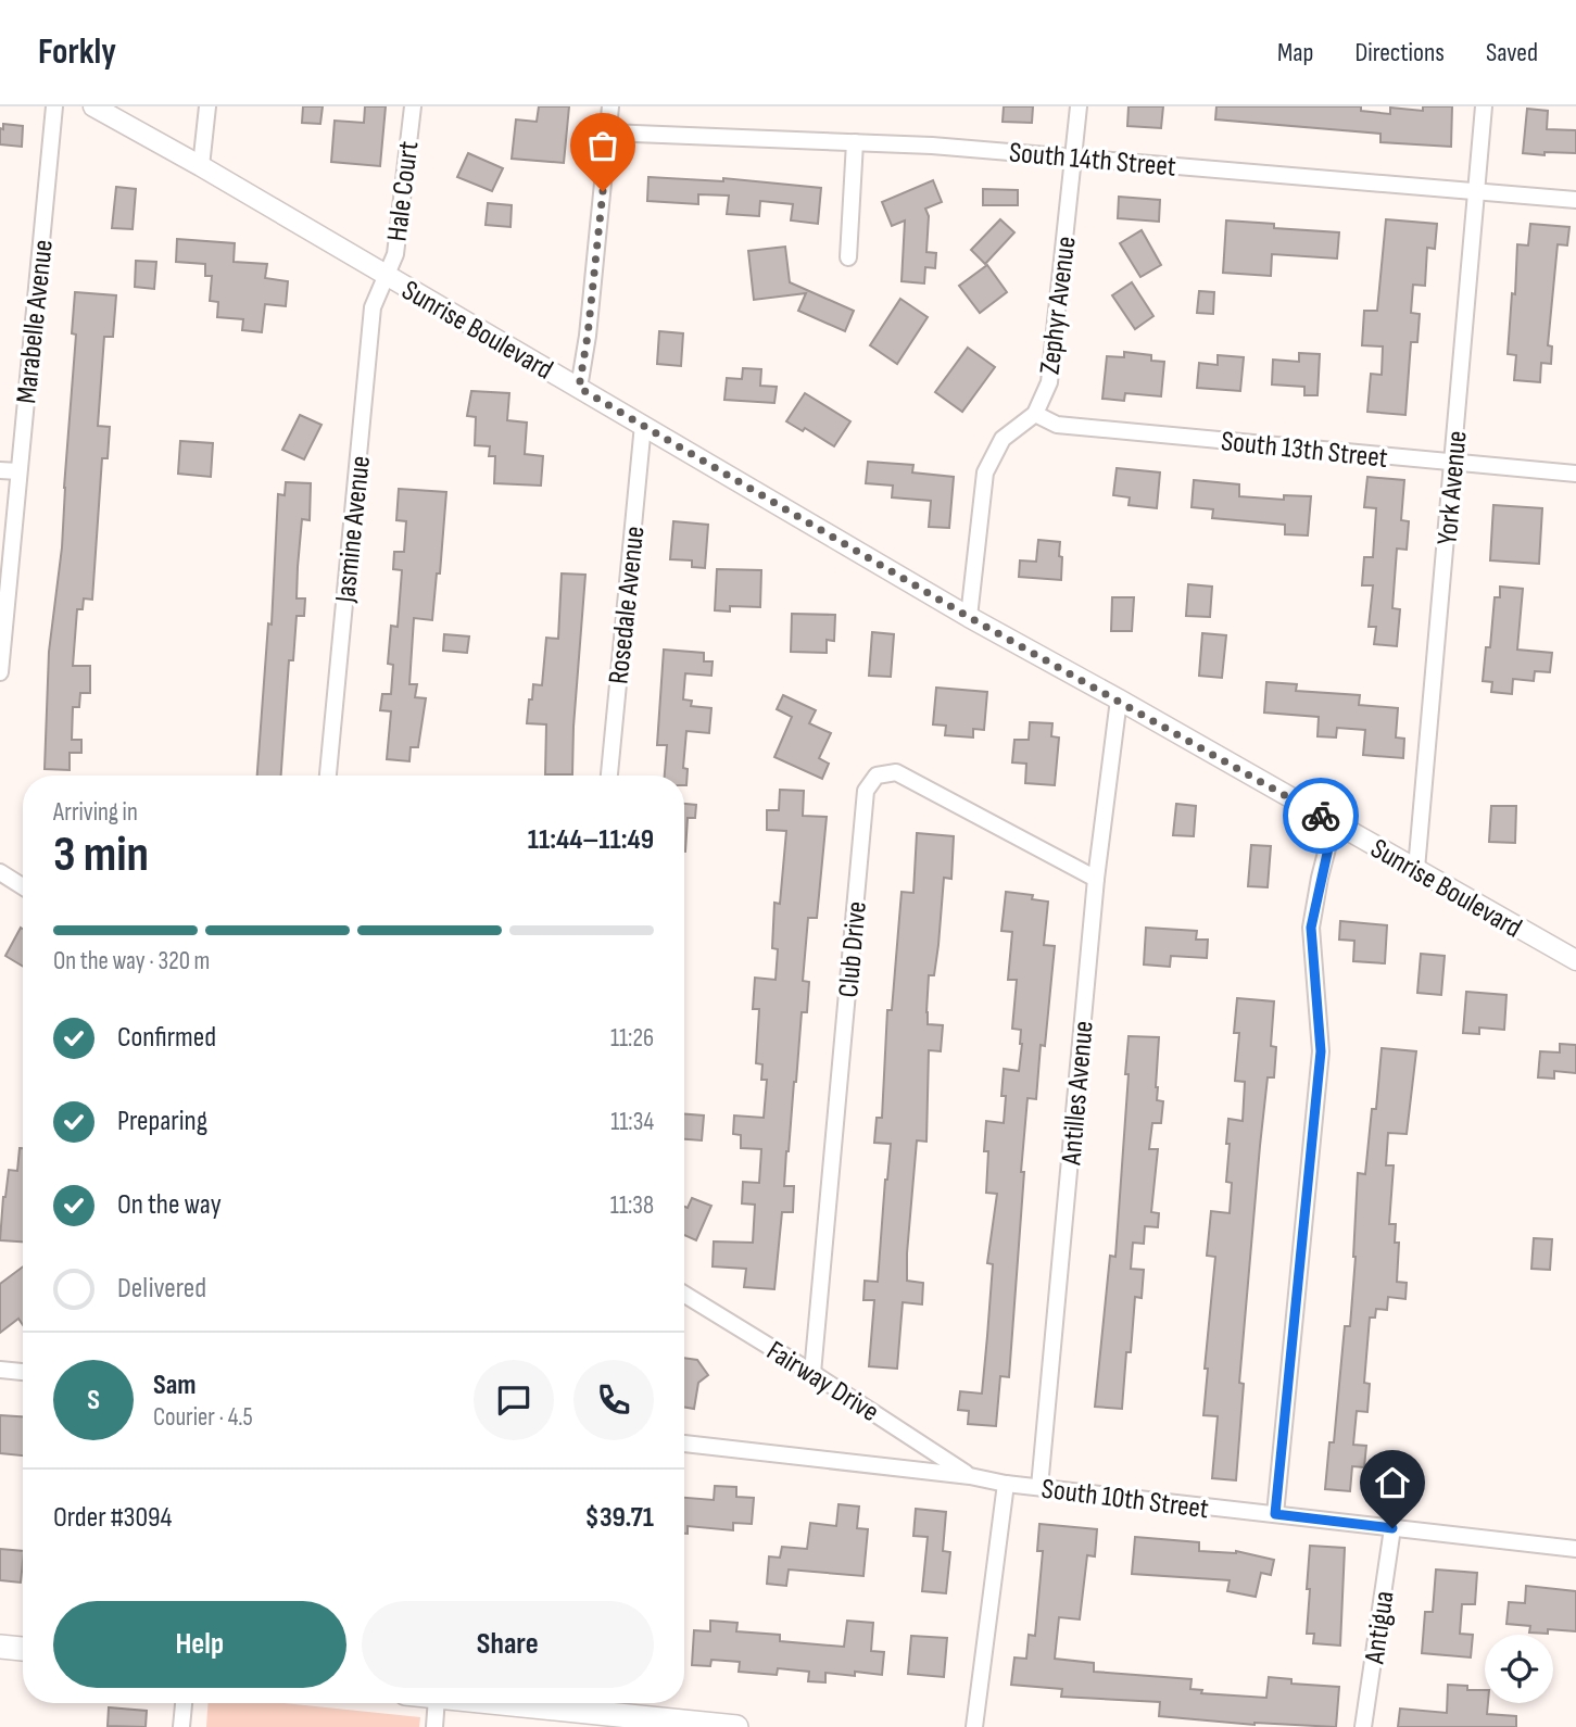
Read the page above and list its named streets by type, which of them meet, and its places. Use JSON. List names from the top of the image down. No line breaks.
{"streets":{"street":["South 14th Street","Hale Court","Zephyr Avenue","Marabelle Avenue","Sunrise Boulevard","South 13th Street","York Avenue","Jasmine Avenue","Rosedale Avenue","Club Drive","Antilles Avenue","Fairway Drive","South 10th Street","Antigua"]},"crossings":[["South 14th Street","Zephyr Avenue"],["South 14th Street","York Avenue"],["Hale Court","Sunrise Boulevard"],["Hale Court","Jasmine Avenue"],["Zephyr Avenue","Sunrise Boulevard"],["Zephyr Avenue","South 13th Street"],["Sunrise Boulevard","York Avenue"],["Sunrise Boulevard","Jasmine Avenue"],["Sunrise Boulevard","Rosedale Avenue"],["Sunrise Boulevard","Antilles Avenue"],["South 13th Street","York Avenue"],["Club Drive","Antilles Avenue"],["Club Drive","Fairway Drive"],["Antilles Avenue","South 10th Street"],["Fairway Drive","South 10th Street"],["South 10th Street","Antigua"]],"page":{"header":"Forkly","nav":["Map","Directions","Saved"],"heading":["3 min","Arriving in","11:44–11:49"],"panel":["Sam","Courier · 4.5","Order #3094","$39.71"],"bar":"On the way · 320 m","list":[["Confirmed","11:26"],["Preparing","11:34"],["On the way","11:38"],"Delivered"],"round":"S","buttons":["Help","Share"]}}
